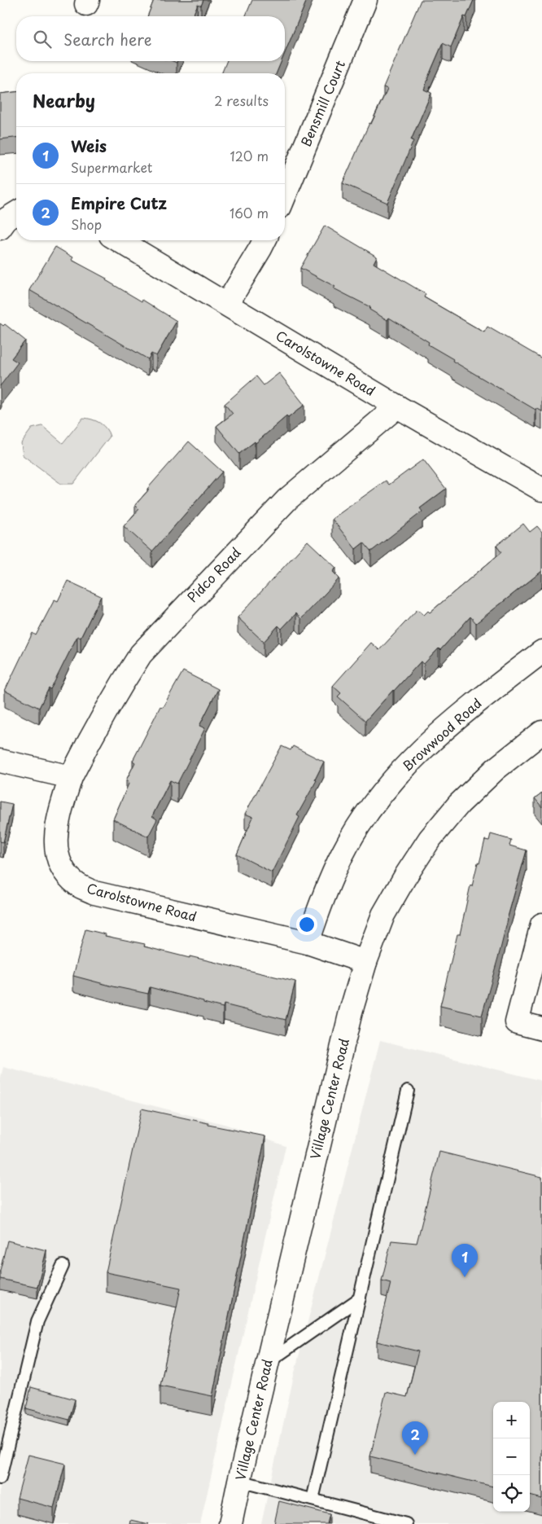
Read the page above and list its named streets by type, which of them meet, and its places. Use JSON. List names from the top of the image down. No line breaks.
{"streets":{"street":["Bensmill Court","Carolstowne Road","Pidco Road","Browwood Road","Village Center Road"]},"crossings":[["Carolstowne Road","Pidco Road"],["Carolstowne Road","Browwood Road"],["Carolstowne Road","Village Center Road"]],"page":{"search":"Search here","heading":["Nearby","2 results"],"list":[{"mark":"1","name":"Weis","note":"Supermarket","value":"120 m"},{"mark":"2","name":"Empire Cutz","note":"Shop","value":"160 m"}],"pins":["1","2"],"map_buttons":["+","−"]}}
